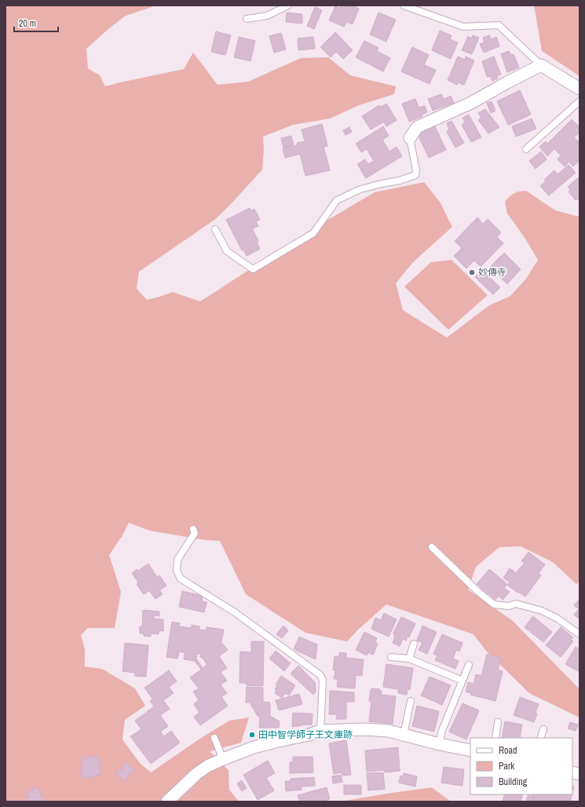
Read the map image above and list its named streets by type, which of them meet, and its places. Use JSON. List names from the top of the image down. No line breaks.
{"places":["妙傳寺","田中智学師子王文庫跡"],"legend":["Road","Park","Building"],"scale_bar":"20 m"}
